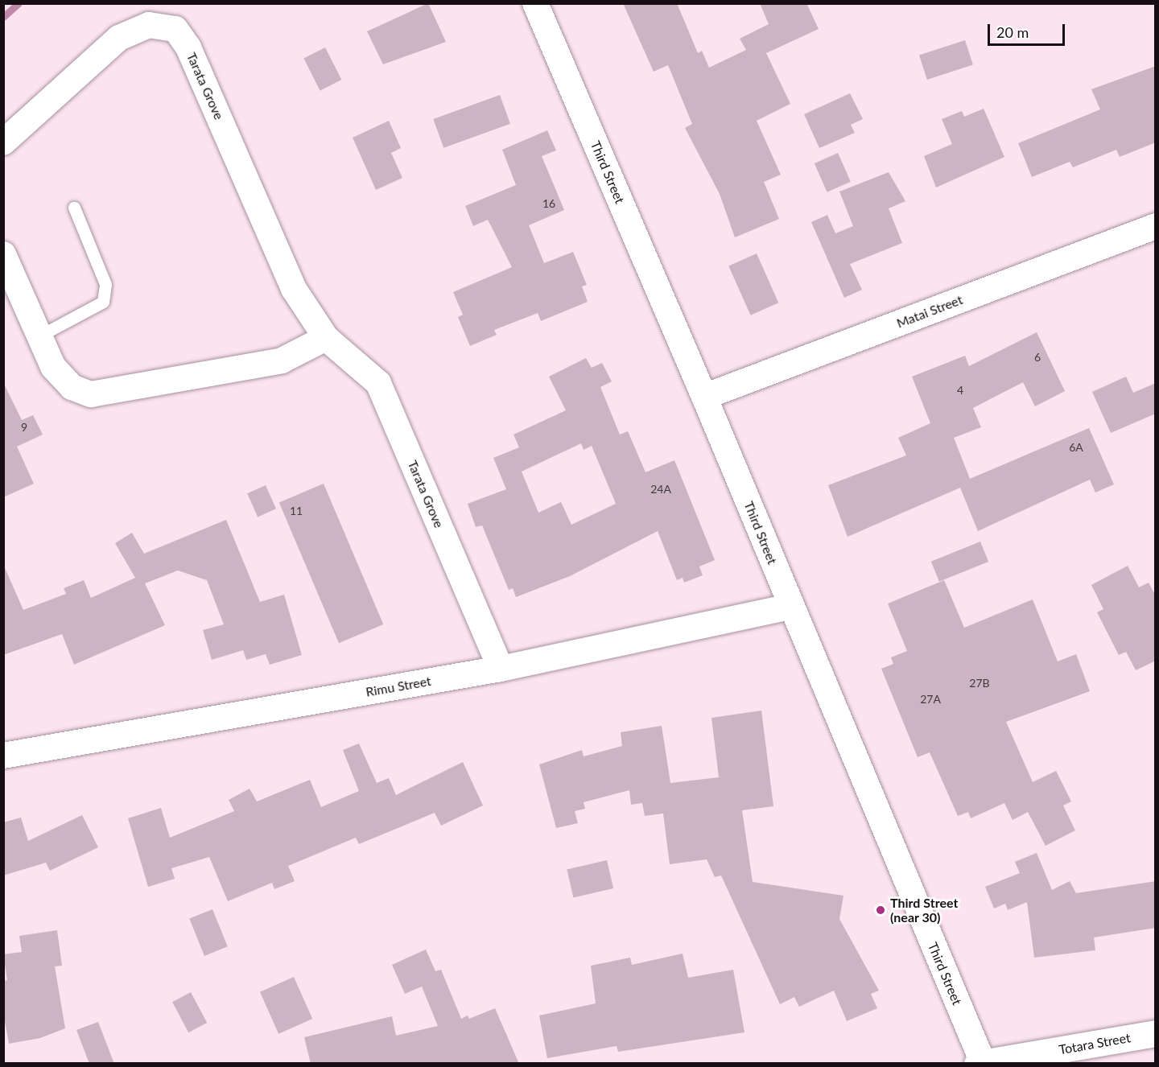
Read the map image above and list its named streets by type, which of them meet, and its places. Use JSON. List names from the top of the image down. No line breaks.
{"streets":{"street":["Tarata Grove","Third Street","Matai Street","Rimu Street","Totara Street"]},"crossings":[["Tarata Grove","Rimu Street"],["Third Street","Matai Street"],["Third Street","Rimu Street"],["Third Street","Totara Street"]],"places":["Third Street (near 30)"],"house_numbers":["16","6","4","9","6A","24A","11","27B","27A"],"scale_bar":"20 m"}
